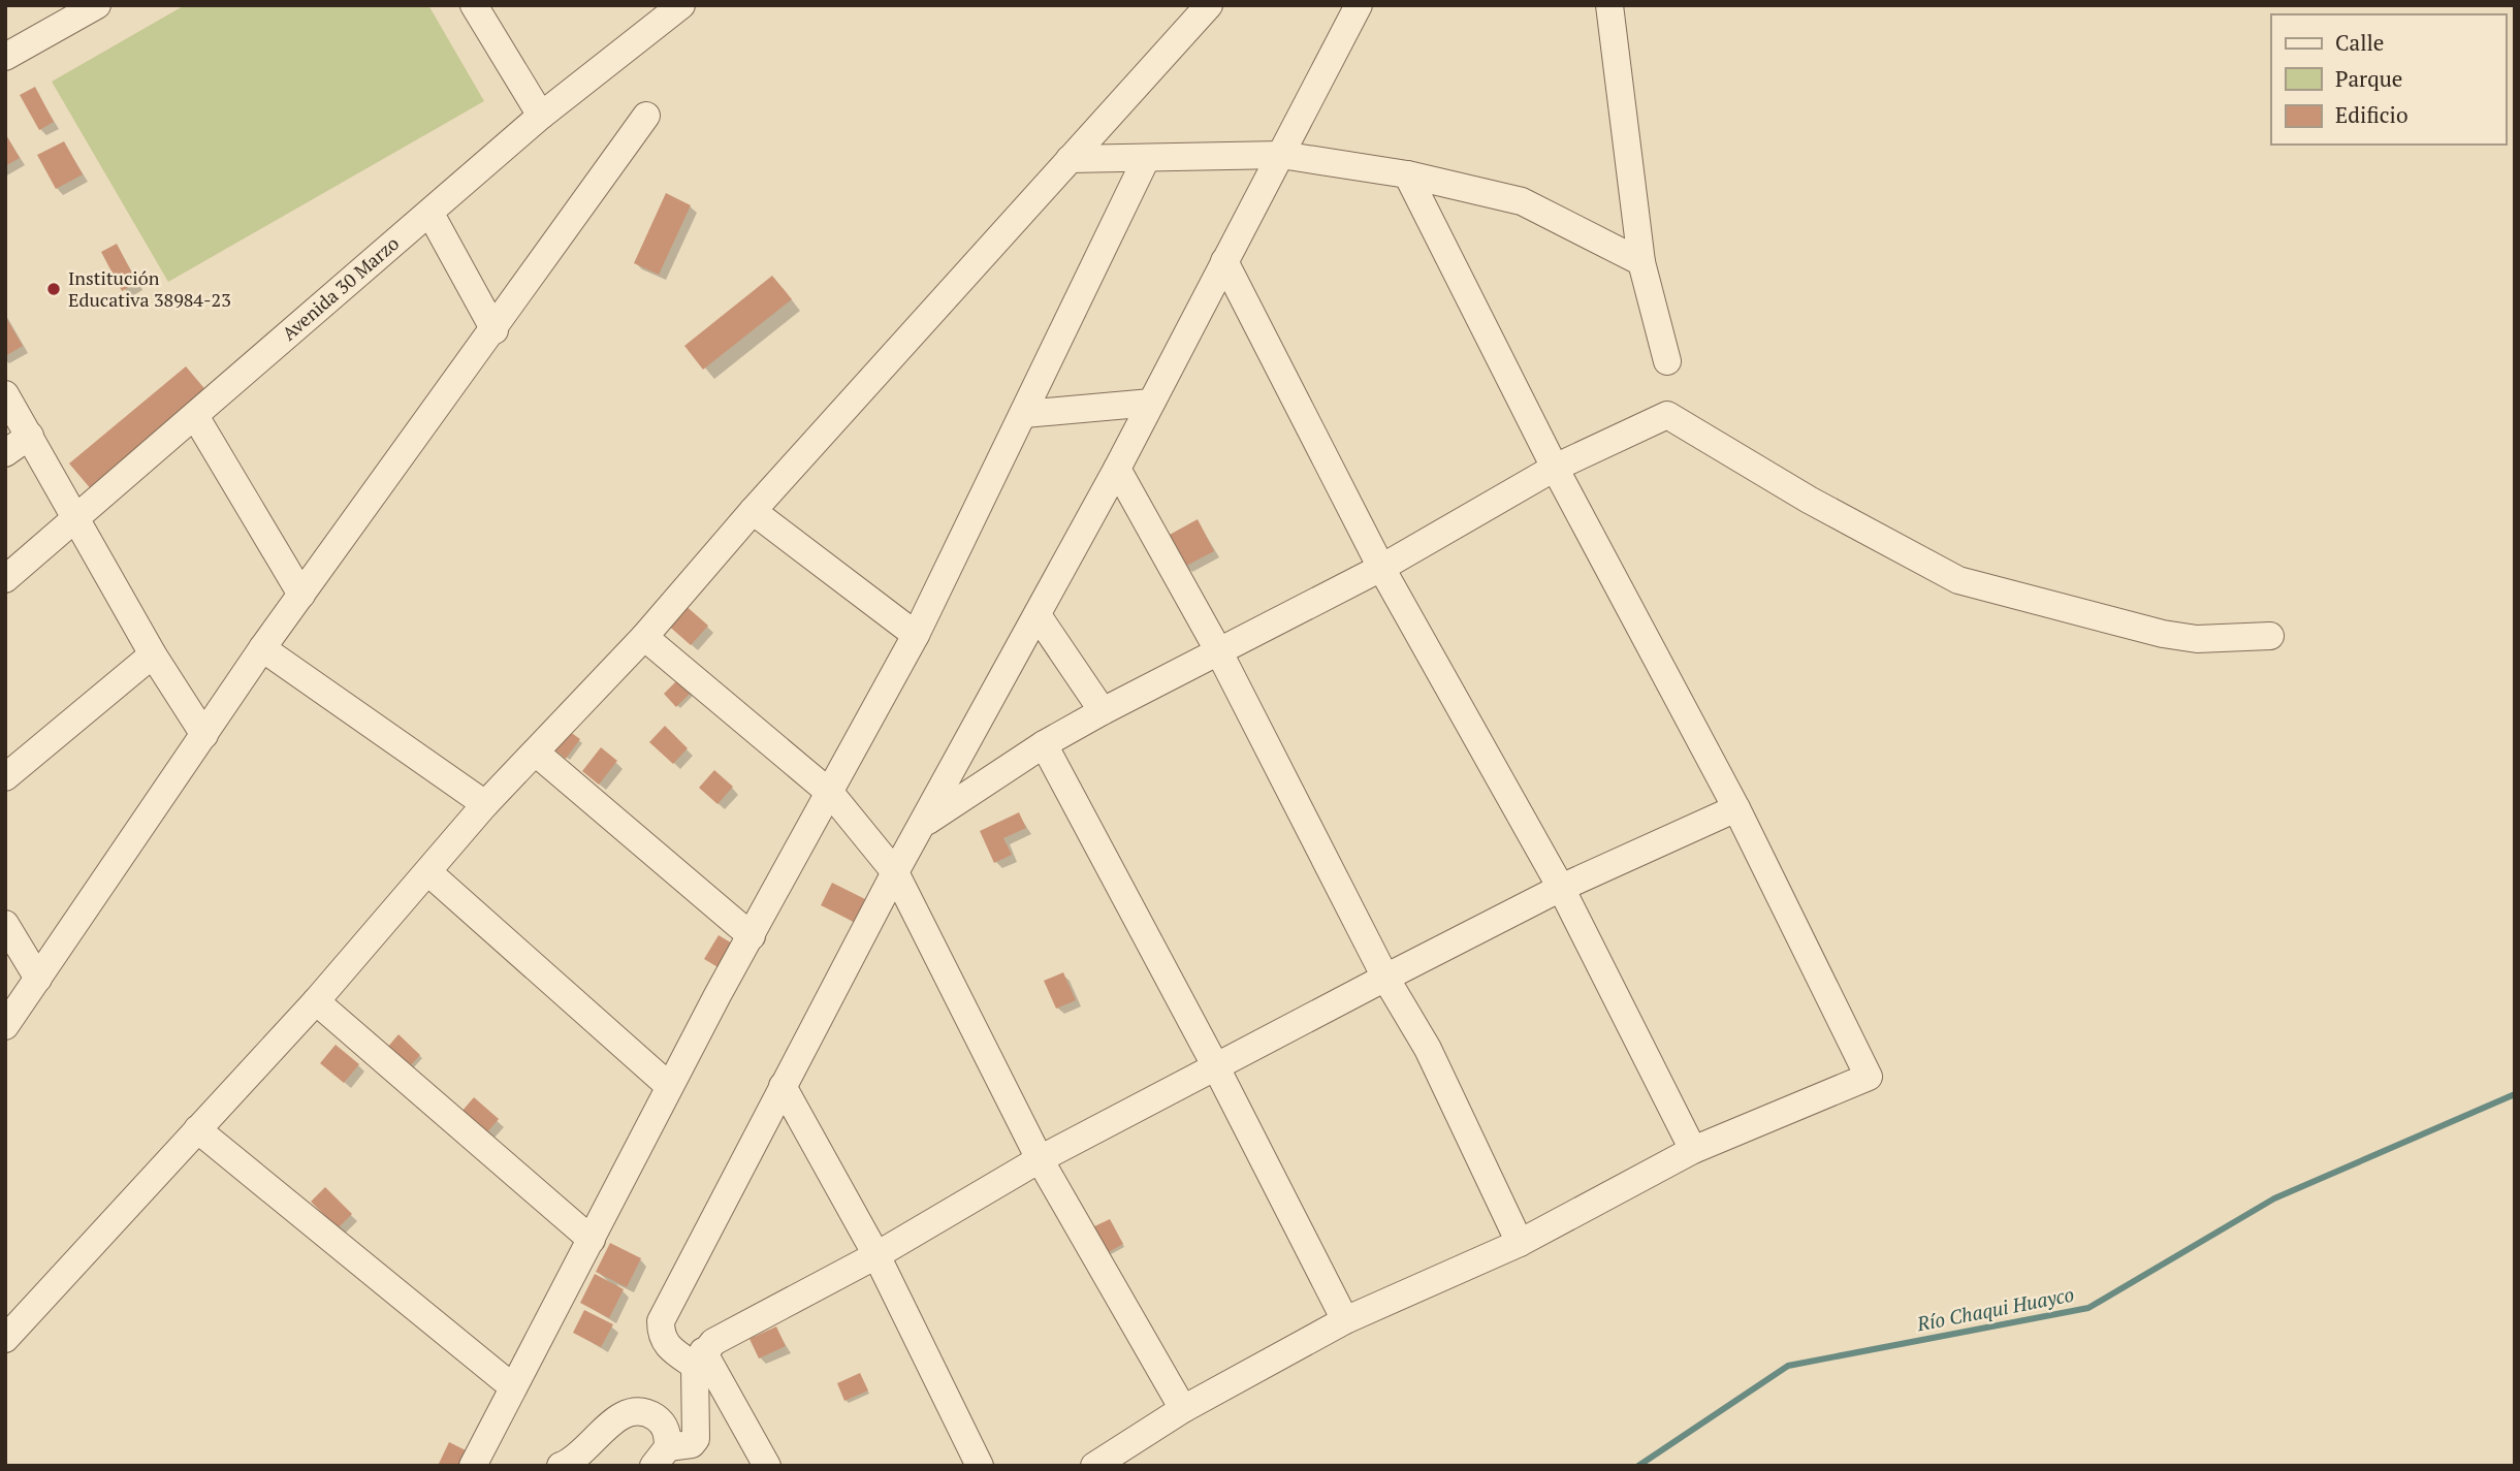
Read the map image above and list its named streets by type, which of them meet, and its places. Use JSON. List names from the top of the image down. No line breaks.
{"streets":{"street":["Avenida 30 Marzo"]},"water":["Río Chaqui Huayco"],"places":["Institución Educativa 38984-23"],"legend":["Calle","Parque","Edificio"]}
